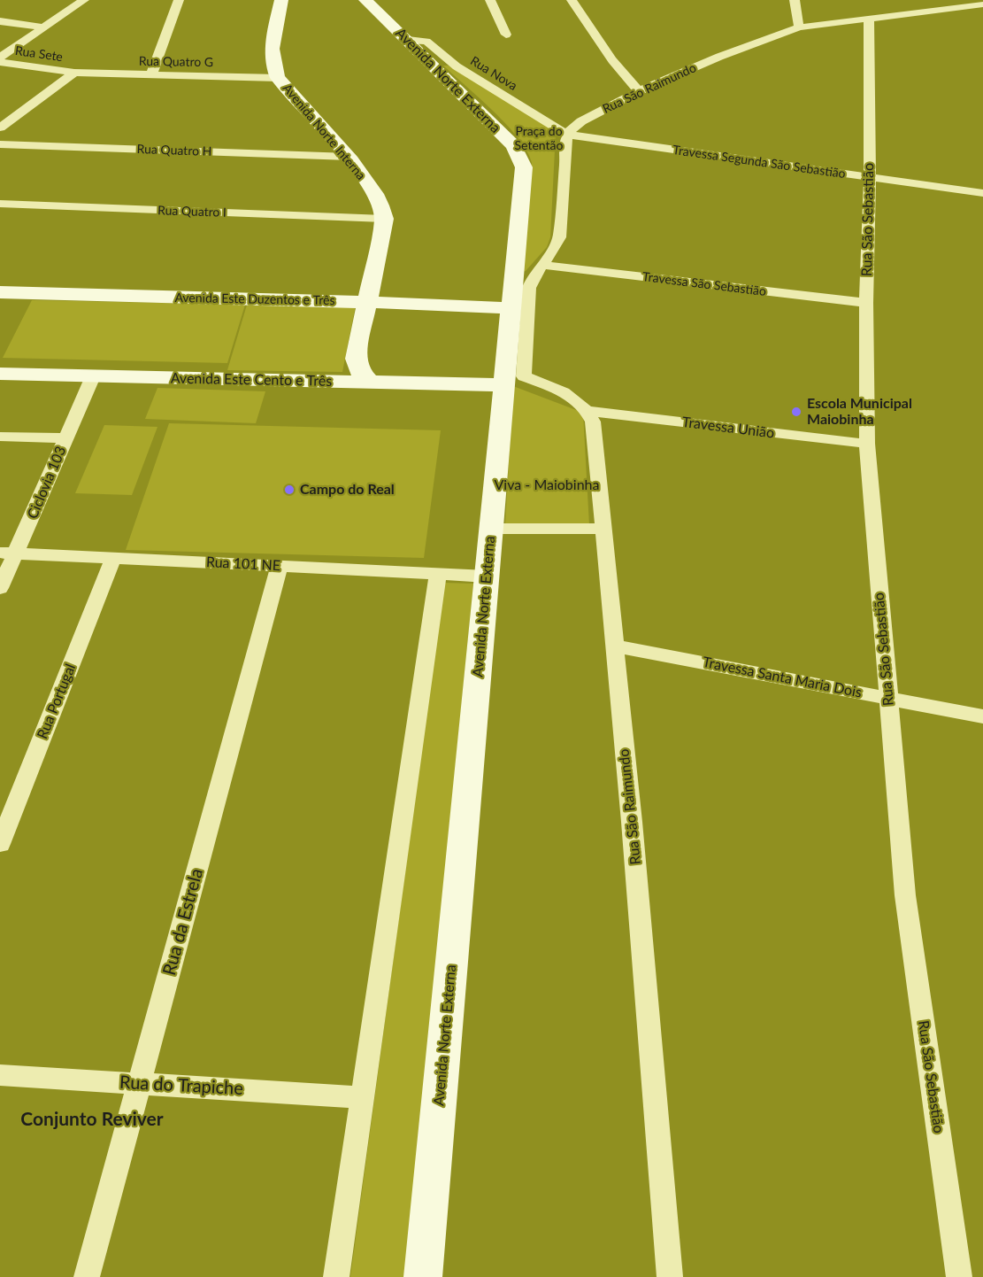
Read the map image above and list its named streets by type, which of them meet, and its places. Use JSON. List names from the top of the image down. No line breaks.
{"streets":{"main road":["Avenida Norte Externa","Avenida Norte Interna","Avenida Este Duzentos e Três","Avenida Este Cento e Três"],"street":["Rua Sete","Rua Quatro G","Rua Nova","Rua São Raimundo","Rua Quatro H","Travessa Segunda São Sebastião","Rua Quatro I","Rua São Sebastião","Travessa São Sebastião","Travessa União","Ciclovia 103","Rua 101 NE","Travessa Santa Maria Dois","Rua Portugal","Rua da Estrela","Rua do Trapiche"]},"crossings":[["Rua Sete","Rua Quatro G"],["Rua Quatro G","Avenida Norte Interna"],["Rua Nova","Avenida Norte Externa"],["Rua Nova","Rua São Raimundo"],["Rua Nova","Travessa Segunda São Sebastião"],["Avenida Norte Externa","Avenida Este Duzentos e Três"],["Avenida Norte Externa","Avenida Este Cento e Três"],["Avenida Norte Externa","Rua 101 NE"],["Rua São Raimundo","Travessa Segunda São Sebastião"],["Rua São Raimundo","Rua São Sebastião"],["Rua São Raimundo","Travessa União"],["Rua São Raimundo","Travessa Santa Maria Dois"],["Avenida Norte Interna","Rua Quatro H"],["Avenida Norte Interna","Rua Quatro I"],["Travessa Segunda São Sebastião","Rua São Sebastião"],["Rua São Sebastião","Travessa São Sebastião"],["Rua São Sebastião","Travessa União"],["Rua São Sebastião","Travessa Santa Maria Dois"],["Avenida Este Cento e Três","Ciclovia 103"],["Ciclovia 103","Rua 101 NE"],["Rua 101 NE","Rua Portugal"],["Rua 101 NE","Rua da Estrela"],["Rua da Estrela","Rua do Trapiche"]],"districts":["Conjunto Reviver"],"parks":["Praça do Setentão","Viva - Maiobinha"],"places":["Escola Municipal Maiobinha","Campo do Real"]}
